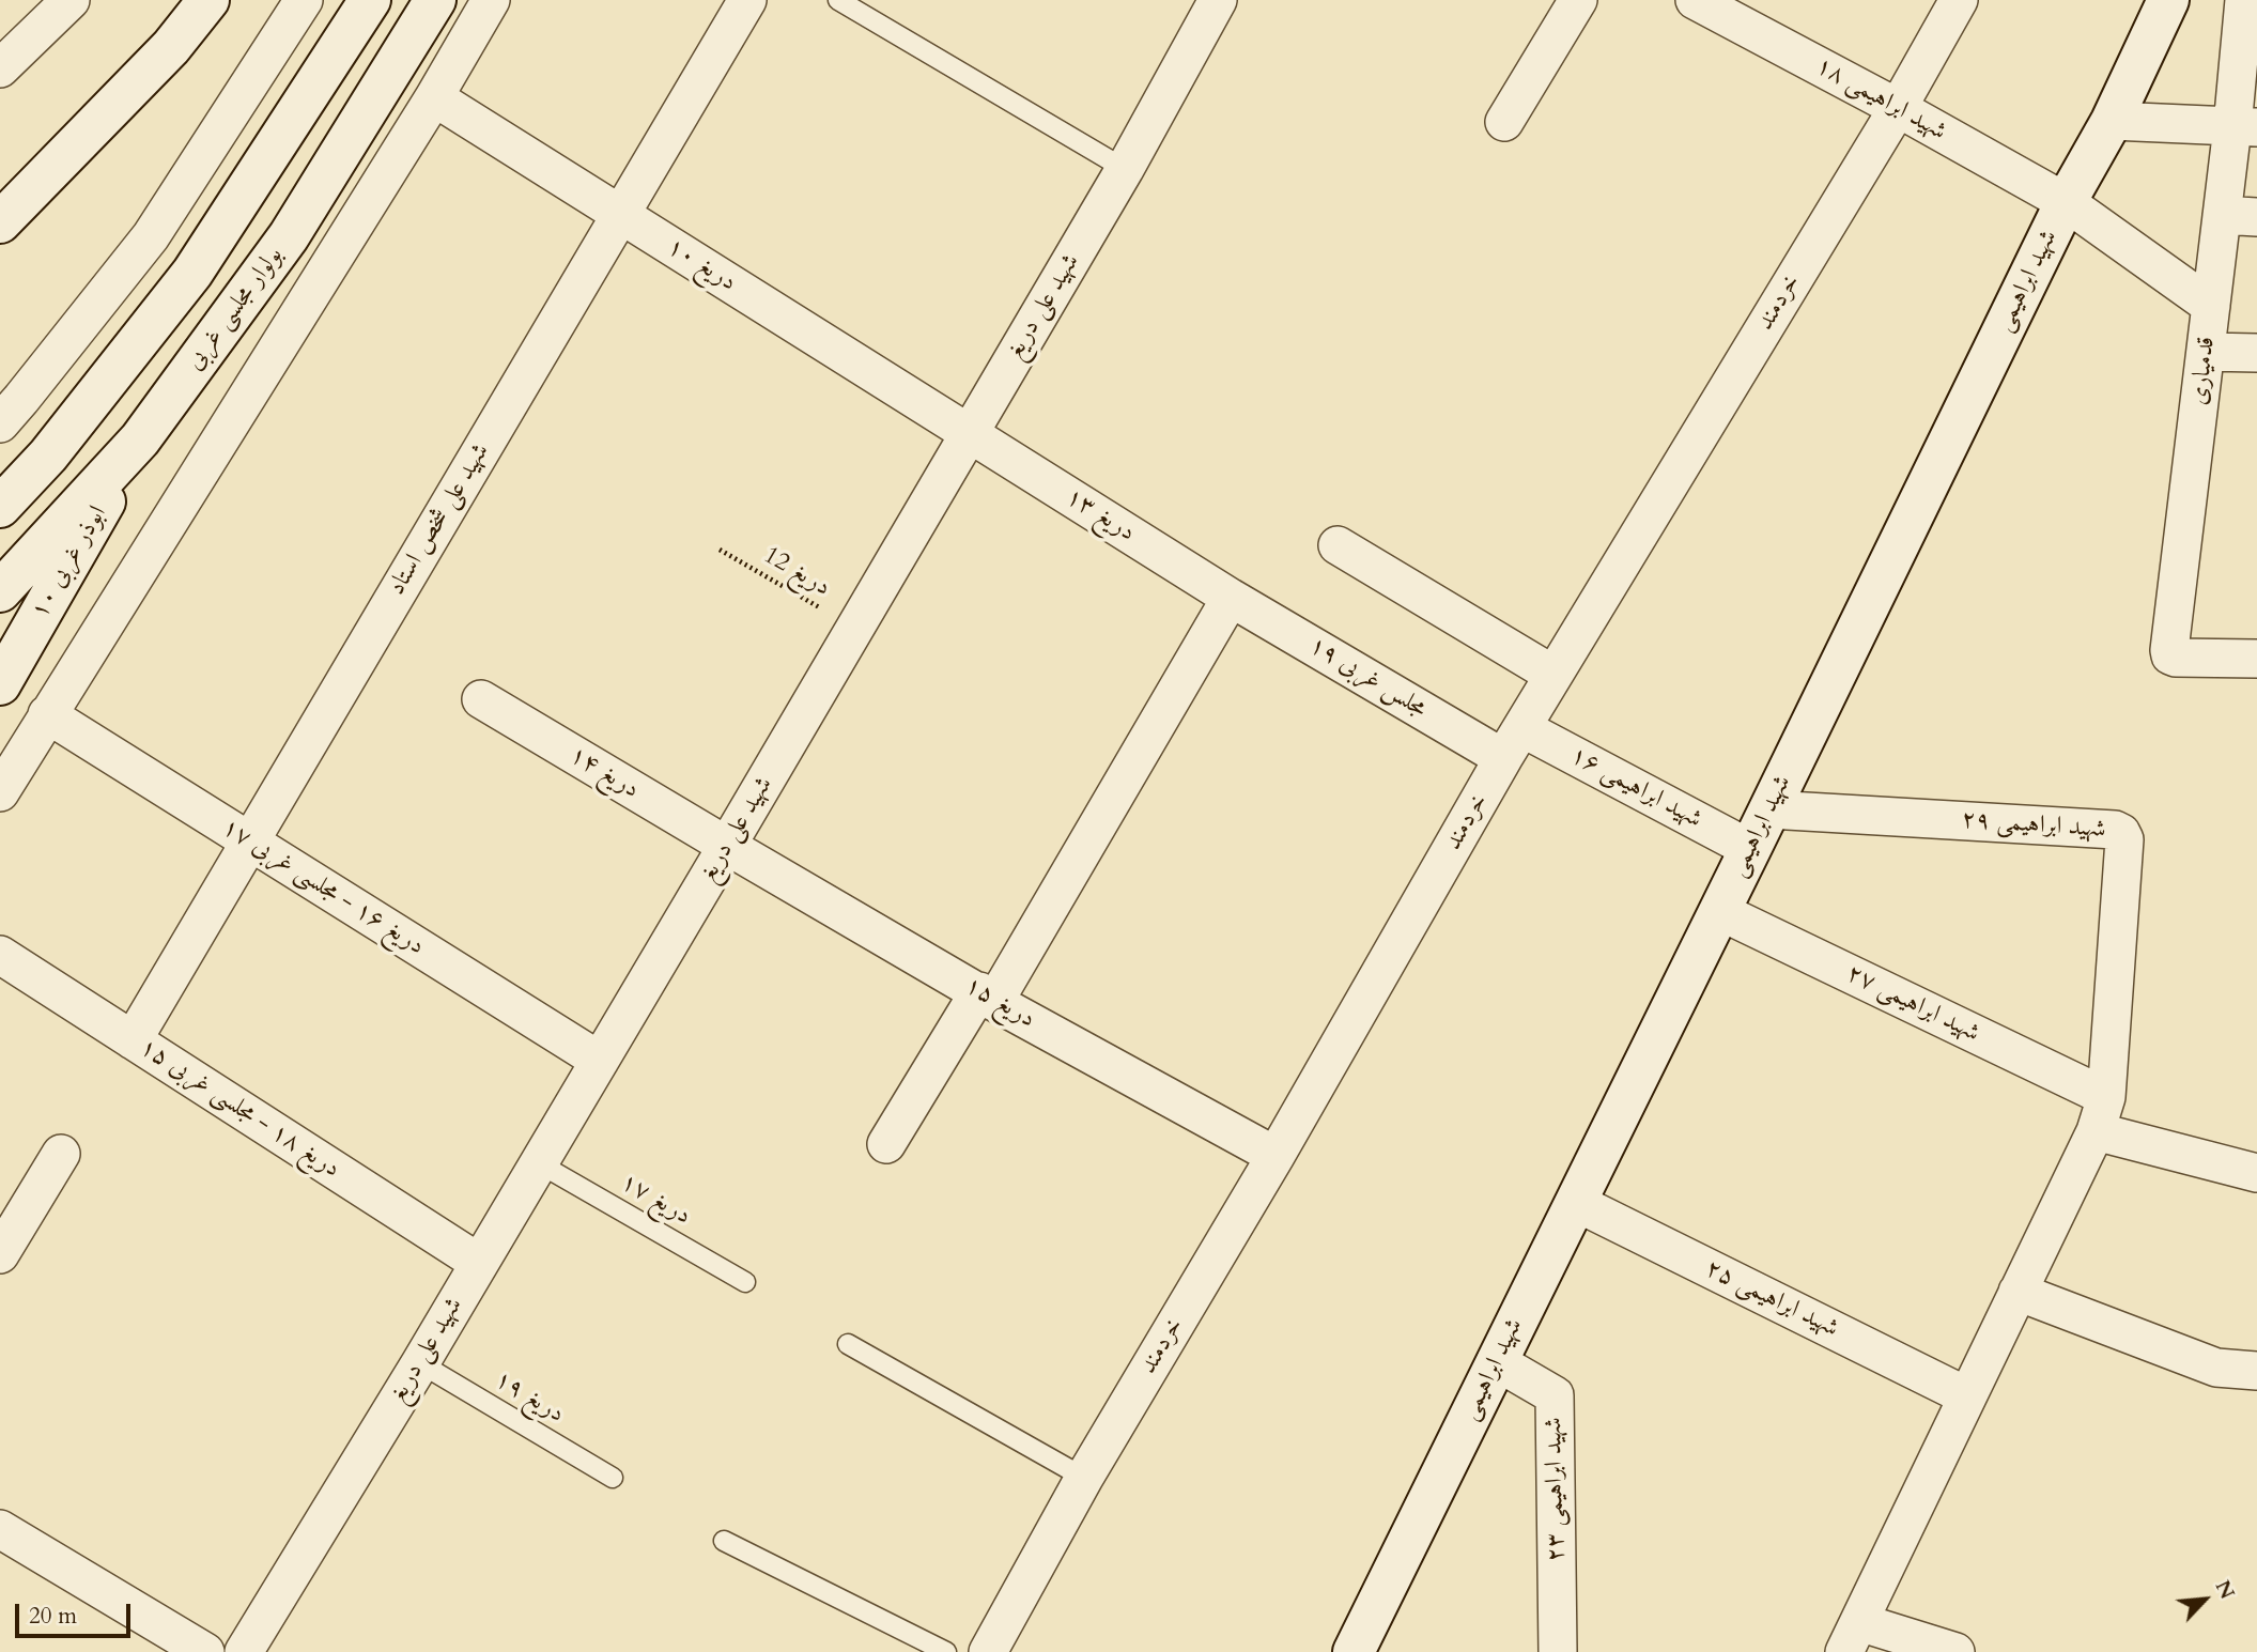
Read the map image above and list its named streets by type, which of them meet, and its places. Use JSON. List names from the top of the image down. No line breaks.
{"streets":{"street":["شهید ابراهیمی ۱۸","دریغ ۱۰","شهید ابراهیمی","خردمند","شهید علی دریغ","بولوار مجلسی غربی","قدمیاری","دریغ ۱۳","شهید علی شخص استاد","ابوذر غربی ۱۰","مجلس غربی ۱۹","دریغ ۱۴","شهید ابراهیمی ۱۶","شهید ابراهیمی ۲۹","دریغ ۱۶ - مجلسی غربی ۱۷","دریغ ۱۵","شهید ابراهیمی ۲۷","دریغ ۱۸ - مجلسی غربی ۱۵","شهید ابراهیمی ۲۵","شهید ابراهیمی ۲۳"],"lane":["دریغ ۱۷","دریغ ۱۹"],"path":["دریغ 12"]},"crossings":[["شهید ابراهیمی ۱۸","شهید ابراهیمی"],["شهید ابراهیمی ۱۸","خردمند"],["شهید ابراهیمی ۱۸","قدمیاری"],["دریغ ۱۰","شهید علی دریغ"],["دریغ ۱۰","دریغ ۱۳"],["دریغ ۱۰","شهید علی شخص استاد"],["شهید ابراهیمی","شهید ابراهیمی ۱۶"],["شهید ابراهیمی","شهید ابراهیمی ۲۹"],["شهید ابراهیمی","شهید ابراهیمی ۲۷"],["شهید ابراهیمی","شهید ابراهیمی ۲۵"],["شهید ابراهیمی","شهید ابراهیمی ۲۳"],["خردمند","مجلس غربی ۱۹"],["خردمند","شهید ابراهیمی ۱۶"],["خردمند","دریغ ۱۵"],["شهید علی دریغ","دریغ ۱۳"],["شهید علی دریغ","دریغ 12"],["شهید علی دریغ","دریغ ۱۴"],["شهید علی دریغ","دریغ ۱۶ - مجلسی غربی ۱۷"],["شهید علی دریغ","دریغ ۱۵"],["شهید علی دریغ","دریغ ۱۸ - مجلسی غربی ۱۵"],["شهید علی دریغ","دریغ ۱۷"],["شهید علی دریغ","دریغ ۱۹"],["بولوار مجلسی غربی","ابوذر غربی ۱۰"],["دریغ ۱۳","مجلس غربی ۱۹"],["شهید علی شخص استاد","دریغ ۱۶ - مجلسی غربی ۱۷"],["شهید علی شخص استاد","دریغ ۱۸ - مجلسی غربی ۱۵"],["مجلس غربی ۱۹","شهید ابراهیمی ۱۶"],["دریغ ۱۴","دریغ ۱۵"],["شهید ابراهیمی ۲۹","شهید ابراهیمی ۲۷"]],"scale_bar":"20 m","north":"top right"}
